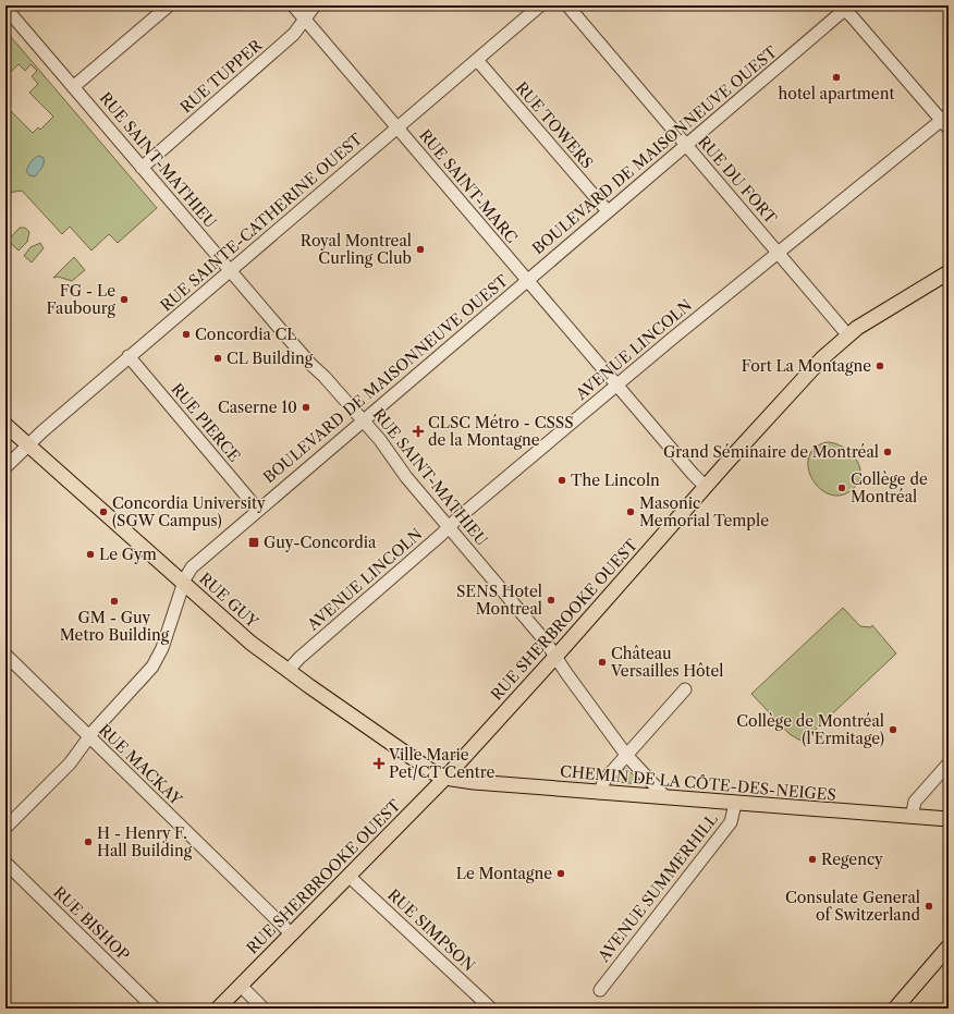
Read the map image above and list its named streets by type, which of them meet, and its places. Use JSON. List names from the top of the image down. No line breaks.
{"streets":{"main road":["RUE GUY","RUE SHERBROOKE OUEST","CHEMIN DE LA CÔTE-DES-NEIGES"],"street":["RUE TUPPER","RUE TOWERS","BOULEVARD DE MAISONNEUVE OUEST","RUE SAINT-MATHIEU","RUE DU FORT","RUE SAINT-MARC","RUE SAINTE-CATHERINE OUEST","AVENUE LINCOLN","RUE PIERCE","RUE MACKAY","AVENUE SUMMERHILL","RUE BISHOP","RUE SIMPSON"]},"crossings":[["RUE TUPPER","RUE SAINT-MATHIEU"],["RUE TUPPER","RUE SAINT-MARC"],["RUE TOWERS","BOULEVARD DE MAISONNEUVE OUEST"],["RUE TOWERS","RUE SAINTE-CATHERINE OUEST"],["BOULEVARD DE MAISONNEUVE OUEST","RUE SAINT-MATHIEU"],["BOULEVARD DE MAISONNEUVE OUEST","RUE DU FORT"],["BOULEVARD DE MAISONNEUVE OUEST","RUE SAINT-MARC"],["BOULEVARD DE MAISONNEUVE OUEST","RUE PIERCE"],["BOULEVARD DE MAISONNEUVE OUEST","RUE GUY"],["BOULEVARD DE MAISONNEUVE OUEST","RUE MACKAY"],["RUE SAINT-MATHIEU","RUE SAINTE-CATHERINE OUEST"],["RUE SAINT-MATHIEU","AVENUE LINCOLN"],["RUE SAINT-MATHIEU","RUE SHERBROOKE OUEST"],["RUE SAINT-MATHIEU","CHEMIN DE LA CÔTE-DES-NEIGES"],["RUE DU FORT","AVENUE LINCOLN"],["RUE DU FORT","RUE SHERBROOKE OUEST"],["RUE SAINT-MARC","RUE SAINTE-CATHERINE OUEST"],["RUE SAINT-MARC","AVENUE LINCOLN"],["RUE SAINT-MARC","RUE SHERBROOKE OUEST"],["RUE SAINTE-CATHERINE OUEST","RUE PIERCE"],["RUE SAINTE-CATHERINE OUEST","RUE GUY"],["AVENUE LINCOLN","RUE GUY"],["RUE GUY","RUE SHERBROOKE OUEST"],["RUE GUY","CHEMIN DE LA CÔTE-DES-NEIGES"],["RUE SHERBROOKE OUEST","RUE MACKAY"],["RUE SHERBROOKE OUEST","CHEMIN DE LA CÔTE-DES-NEIGES"],["RUE SHERBROOKE OUEST","RUE SIMPSON"],["CHEMIN DE LA CÔTE-DES-NEIGES","AVENUE SUMMERHILL"]],"places":{"other":["hotel apartment","Royal Montreal Curling Club","FG - Le Faubourg","Concordia CL","CL Building","Fort La Montagne","Caserne 10","Grand Séminaire de Montréal","The Lincoln","Collège de Montréal","Concordia University (SGW Campus)","Masonic Memorial Temple","Le Gym","SENS Hotel Montreal","GM - Guy Metro Building","Château Versailles Hôtel","Collège de Montréal (l'Ermitage)","H - Henry F. Hall Building","Regency","Le Montagne","Consulate General of Switzerland"],"health":["CLSC Métro - CSSS de la Montagne","Ville Marie Pet/CT Centre"],"transit":["Guy-Concordia"]}}
